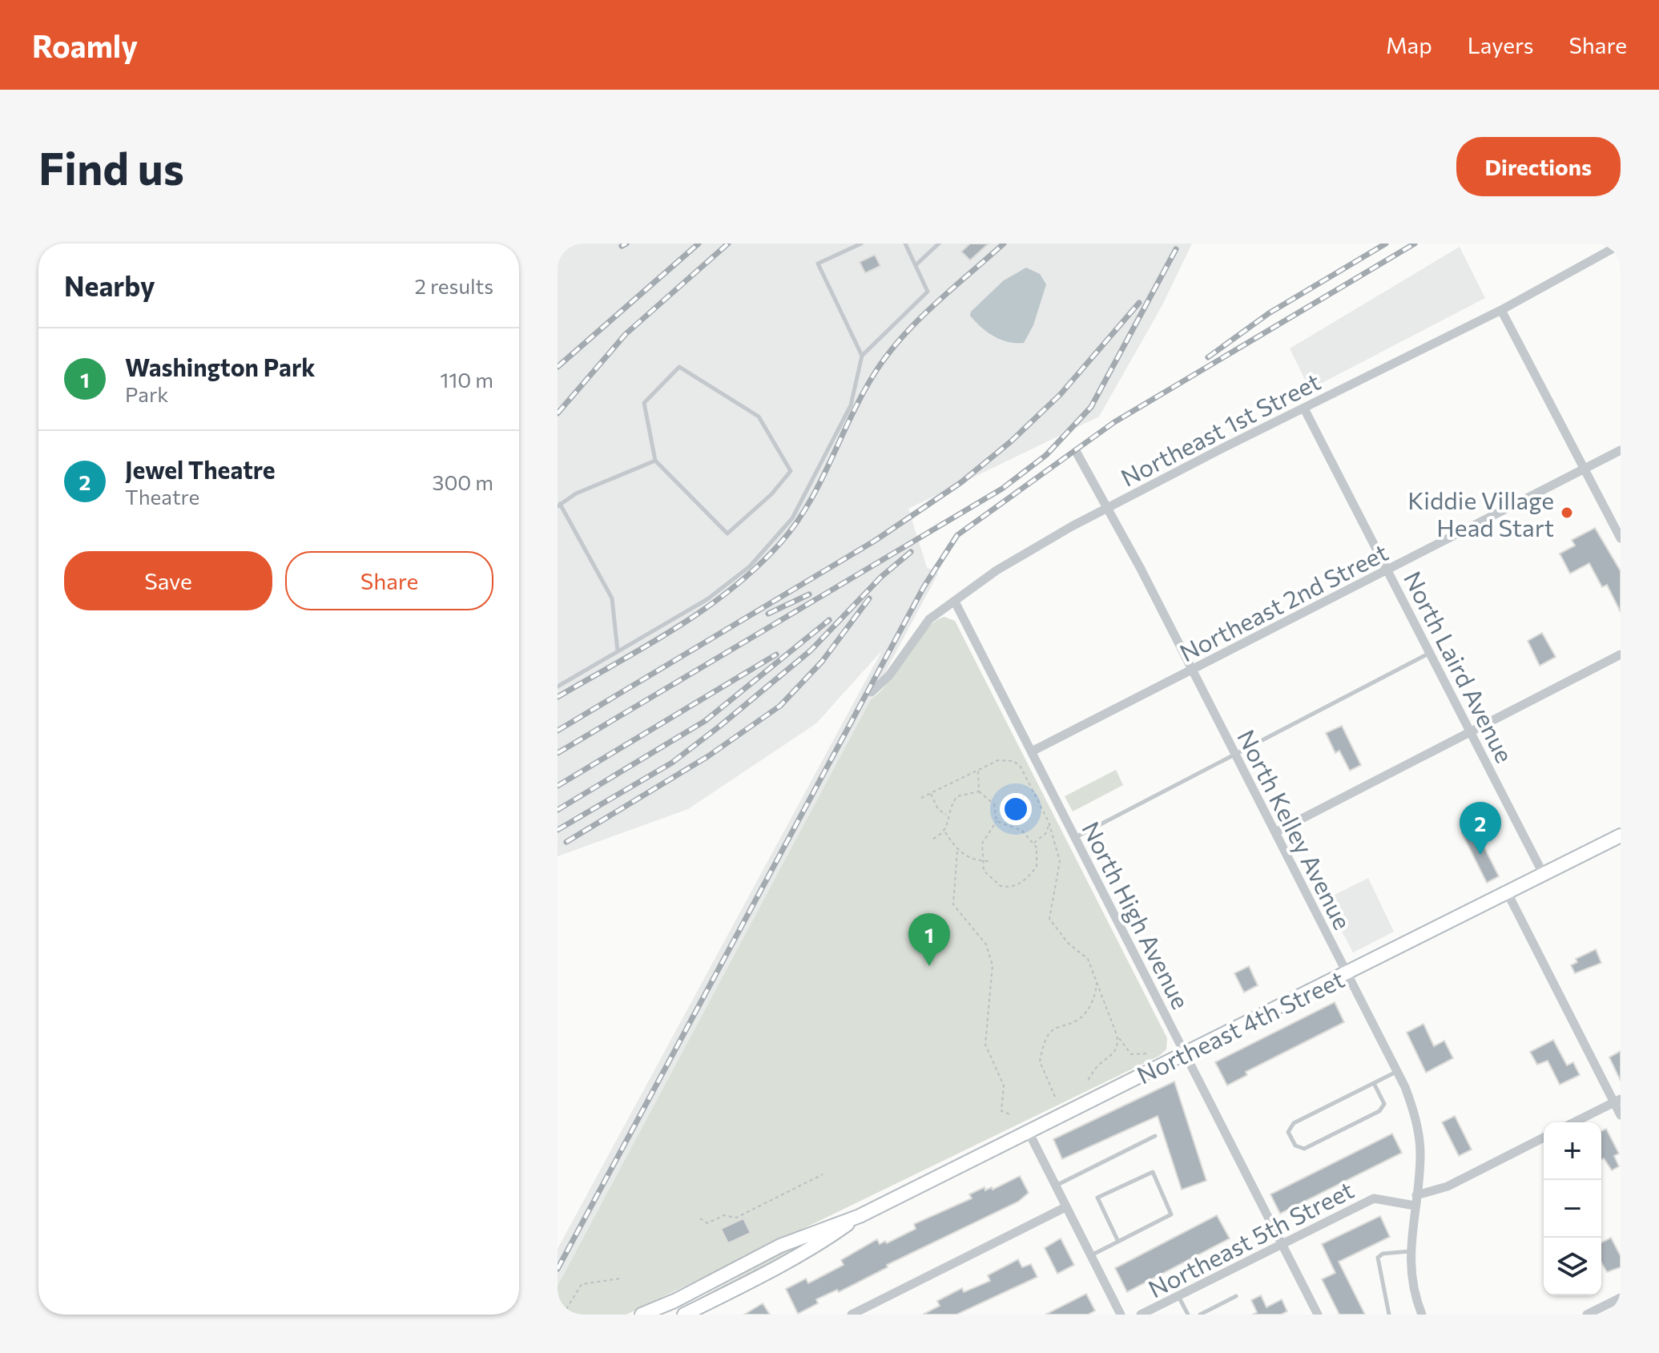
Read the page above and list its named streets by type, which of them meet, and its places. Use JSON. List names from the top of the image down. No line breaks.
{"streets":{"main road":["Northeast 4th Street"],"street":["Northeast 1st Street","Northeast 2nd Street","North Laird Avenue","North Kelley Avenue","North High Avenue","Northeast 5th Street"]},"crossings":[["Northeast 1st Street","North Laird Avenue"],["Northeast 1st Street","North Kelley Avenue"],["Northeast 1st Street","North High Avenue"],["Northeast 2nd Street","North Laird Avenue"],["Northeast 2nd Street","North Kelley Avenue"],["Northeast 2nd Street","North High Avenue"],["North Laird Avenue","Northeast 4th Street"],["North Kelley Avenue","Northeast 4th Street"],["North Kelley Avenue","Northeast 5th Street"],["North High Avenue","Northeast 4th Street"],["North High Avenue","Northeast 5th Street"]],"places":["Kiddie Village Head Start"],"page":{"header":"Roamly","nav":["Map","Layers","Share"],"buttons":["Directions",["Save","Share"]],"title":"Find us","heading":["Nearby","2 results"],"list":[{"mark":"1","name":"Washington Park","note":"Park","value":"110 m"},{"mark":"2","name":"Jewel Theatre","note":"Theatre","value":"300 m"}],"pins":["2","1"],"map_buttons":["+","−"]}}
